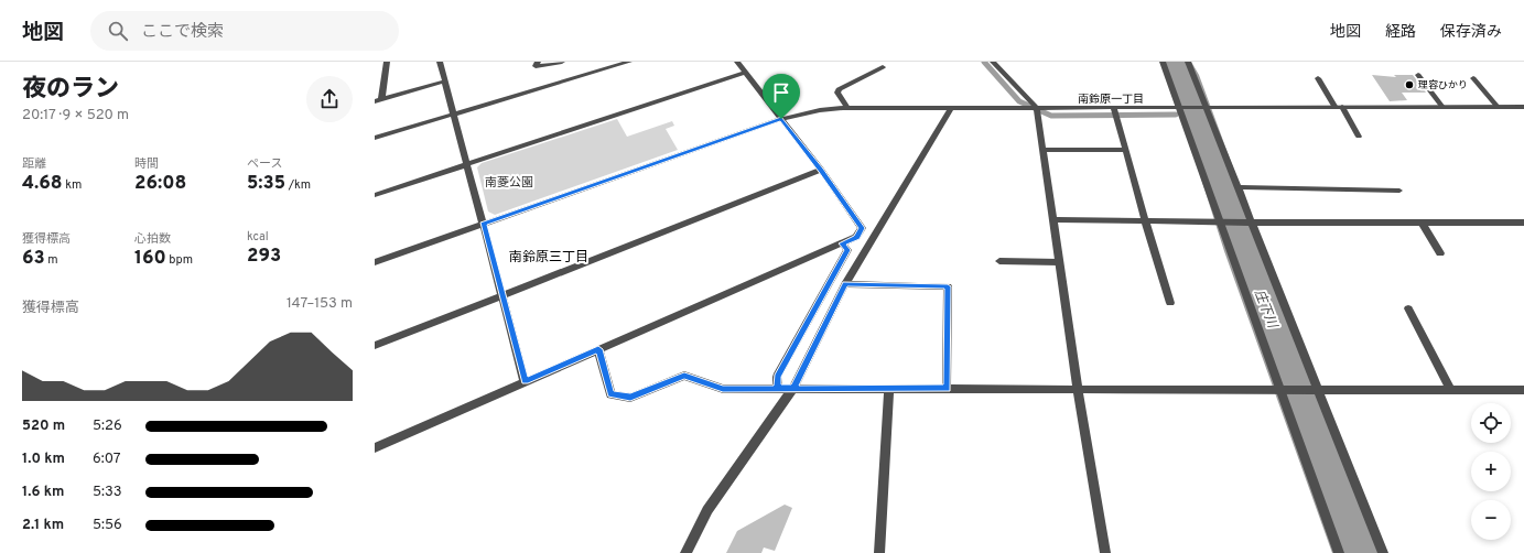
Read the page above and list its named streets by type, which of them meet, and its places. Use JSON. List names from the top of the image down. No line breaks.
{"districts":["南鈴原一丁目","南鈴原三丁目"],"water":["庄下川"],"parks":["南菱公園"],"places":["理容ひかり"],"page":{"header":"地図","search":"ここで検索","nav":["地図","経路","保存済み"],"heading":["夜のラン","20:17 · 9 × 520 m"],"stats":[["距離","4.68 km"],["時間","26:08"],["ペース","5:35 /km"],["獲得標高","63 m"],["心拍数","160 bpm"],["kcal","293"]],"chart":["獲得標高","147–153 m"],"map_buttons":["+","−"],"list":[{"name":"520 m","note":"5:26"},{"name":"1.0 km","note":"6:07"},{"name":"1.6 km","note":"5:33"},{"name":"2.1 km","note":"5:56"}]}}
